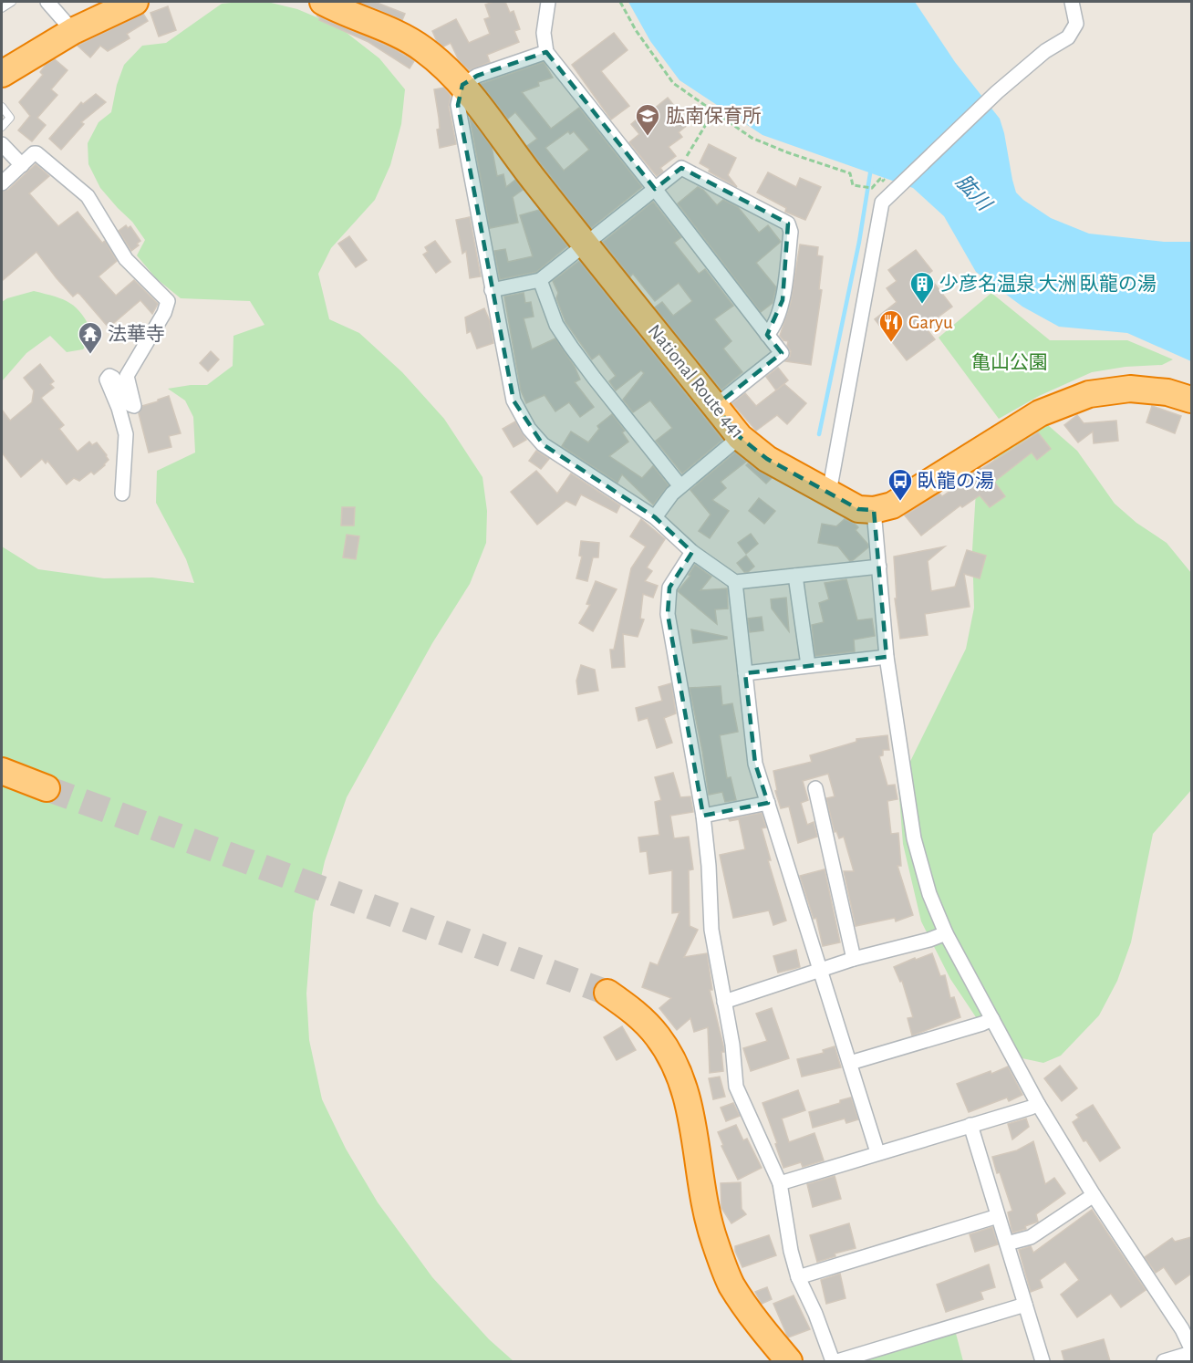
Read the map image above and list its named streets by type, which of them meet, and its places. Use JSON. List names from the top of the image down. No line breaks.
{"streets":{"highway":["National Route 441"]},"water":["肱川"],"parks":["亀山公園"],"places":{"school or university":["肱南保育所"],"building":["少彦名温泉 大洲 臥龍の湯"],"restaurant":["Garyu"],"temple":["法華寺"],"bus stop":["臥龍の湯"]}}
